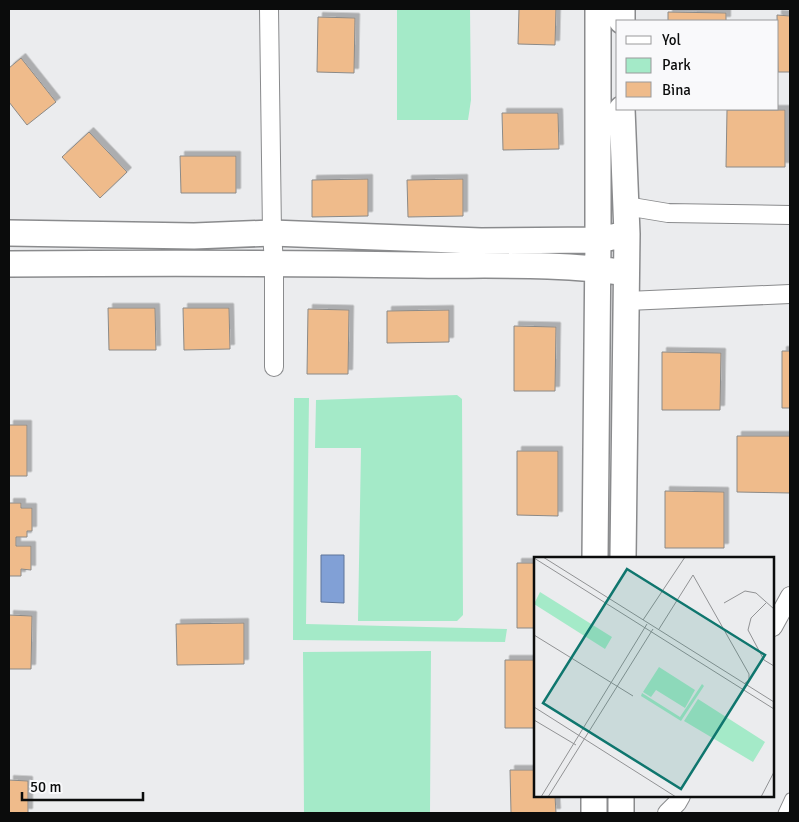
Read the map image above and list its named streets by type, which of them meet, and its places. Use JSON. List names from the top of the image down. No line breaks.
{"legend":["Yol","Park","Bina"],"scale_bar":"50 m"}
